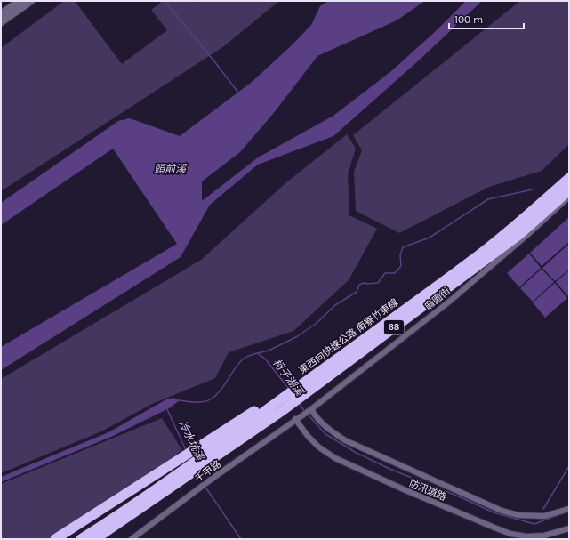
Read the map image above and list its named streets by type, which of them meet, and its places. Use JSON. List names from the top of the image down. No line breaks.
{"streets":{"highway":["68","東西向快速公路 南寮竹東線"],"street":["麻園街","千甲路","防汛道路"]},"crossings":[["麻園街","千甲路"],["麻園街","防汛道路"],["千甲路","防汛道路"]],"water":["頭前溪","柯子湖溪","冷水坑溪"],"scale_bar":"100 m"}
